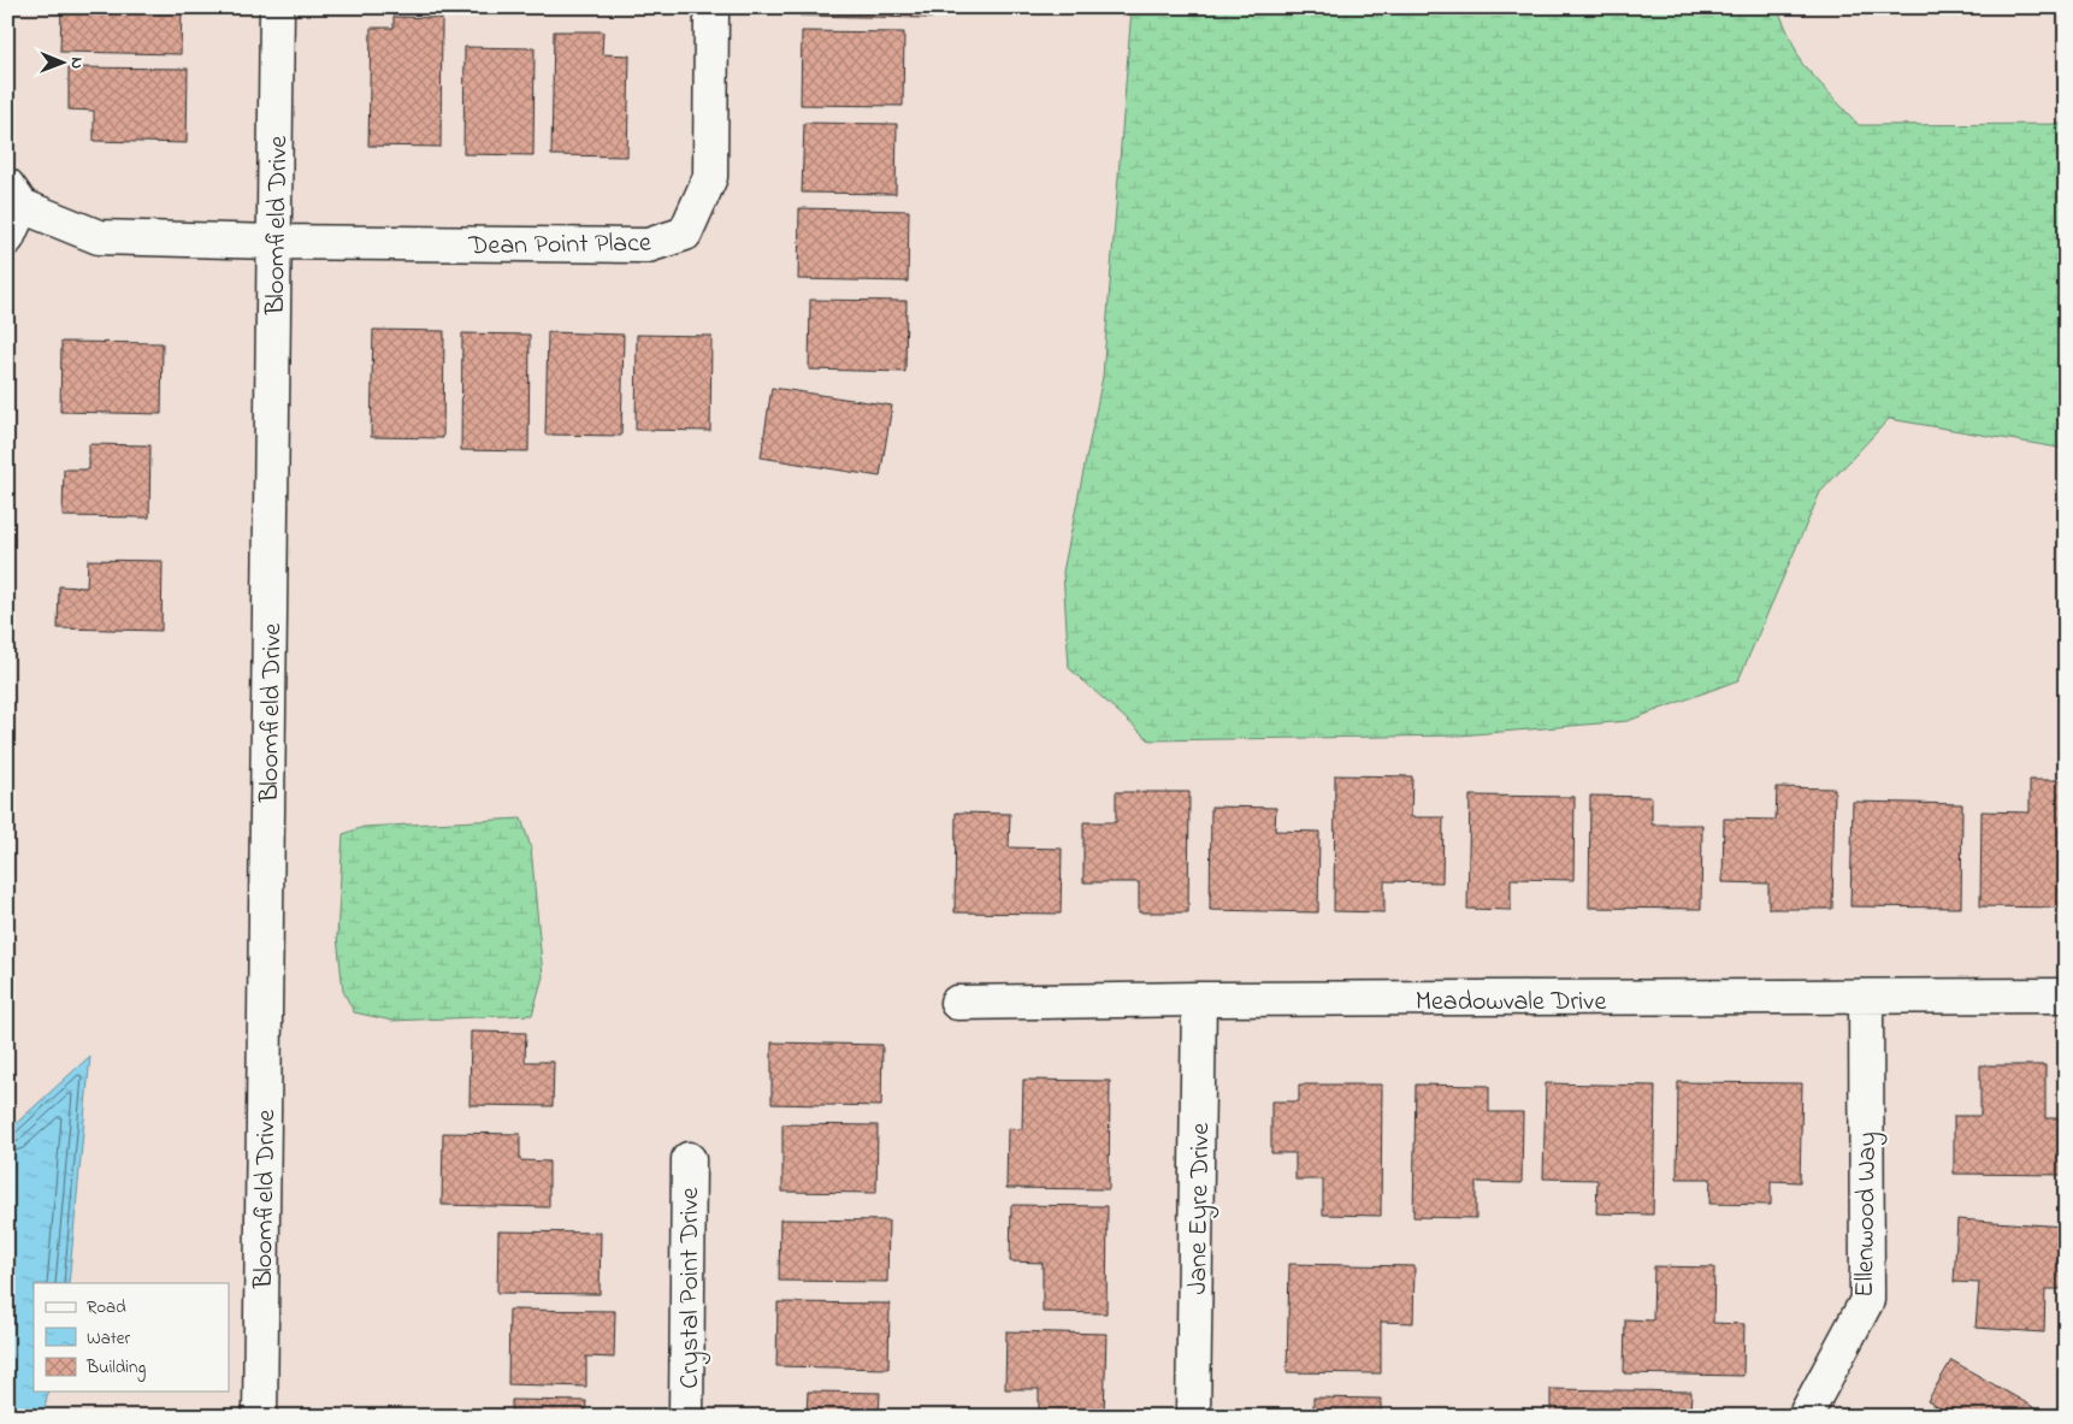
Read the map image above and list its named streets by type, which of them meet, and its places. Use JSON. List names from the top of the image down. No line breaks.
{"streets":{"street":["Bloomfield Drive","Dean Point Place","Meadowvale Drive","Jane Eyre Drive","Ellenwood Way","Crystal Point Drive"]},"crossings":[["Bloomfield Drive","Dean Point Place"],["Meadowvale Drive","Jane Eyre Drive"],["Meadowvale Drive","Ellenwood Way"]],"legend":["Road","Water","Building"],"north":"right"}
